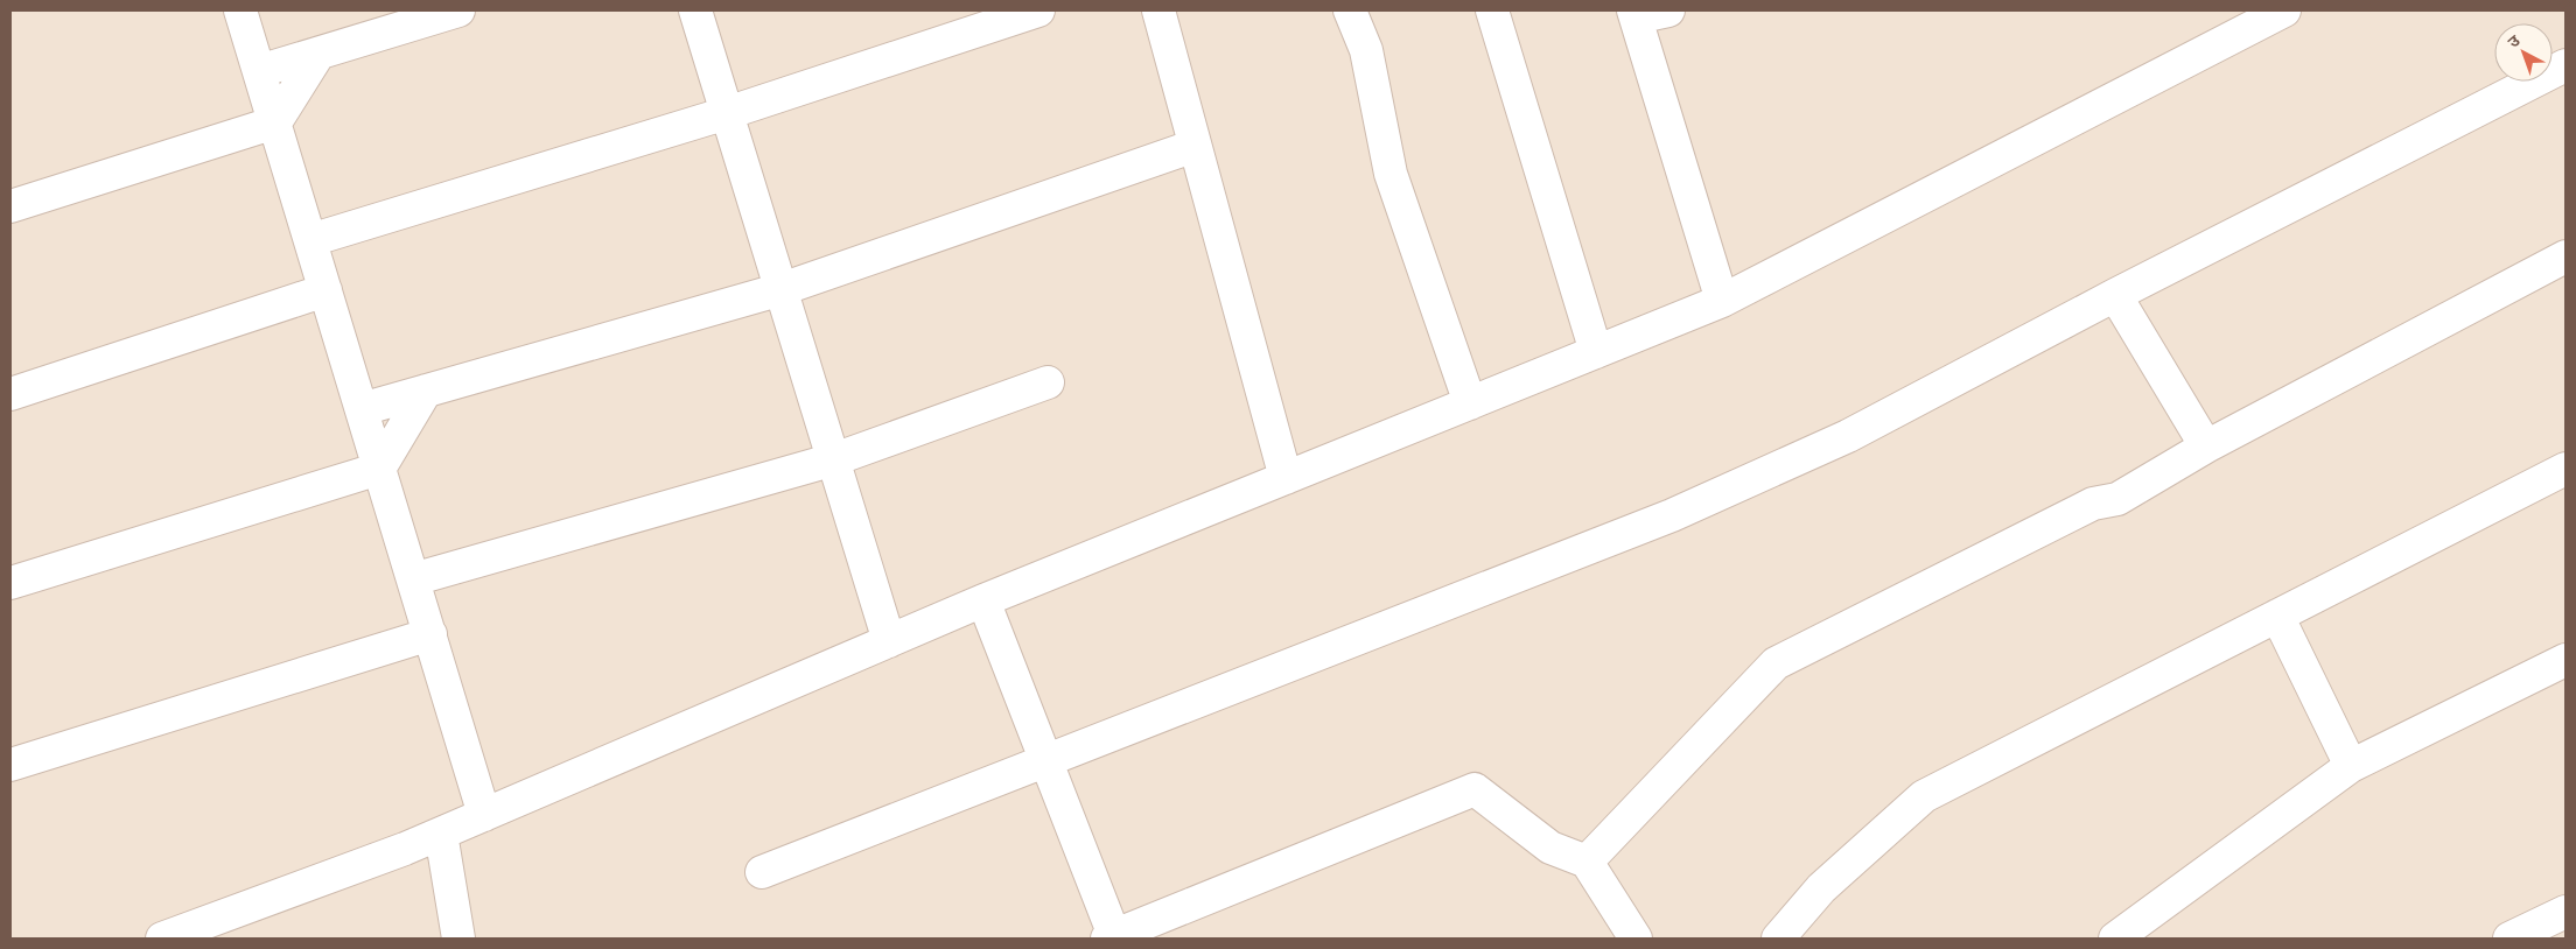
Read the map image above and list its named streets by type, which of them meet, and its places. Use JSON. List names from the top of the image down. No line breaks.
{"north":"top left"}
